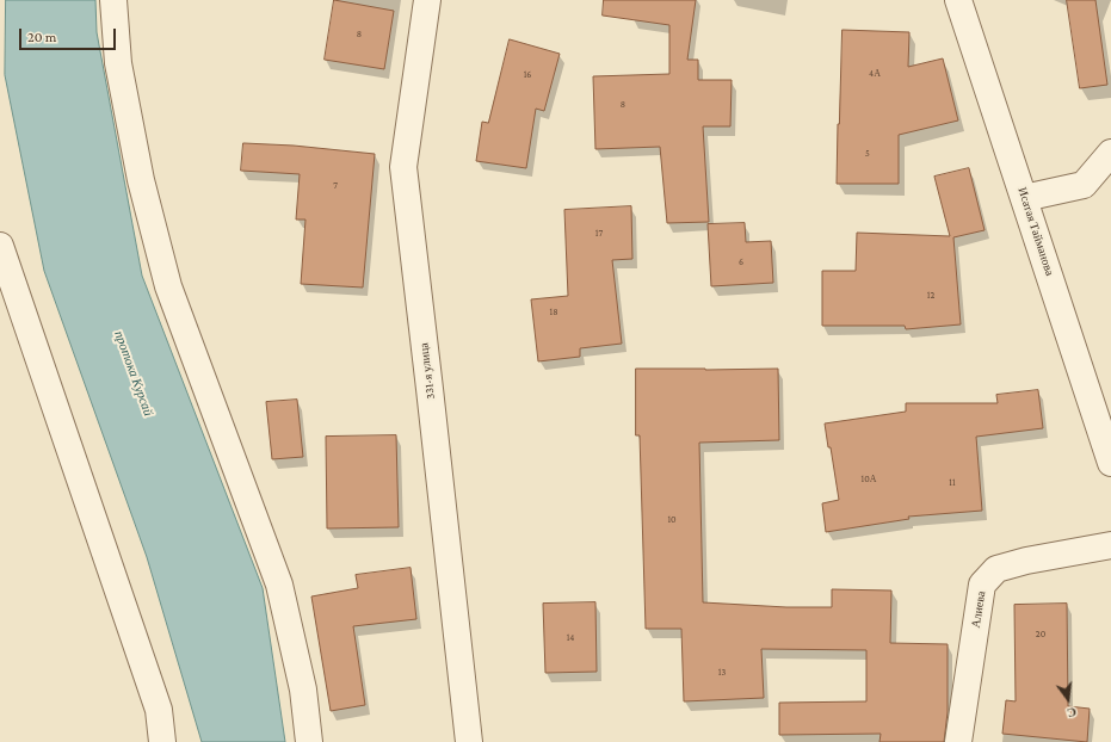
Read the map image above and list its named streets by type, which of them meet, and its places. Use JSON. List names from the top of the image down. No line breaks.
{"streets":{"street":["Исатая Тайманова","331-я улица","Алиева"]},"water":["протока Курсай"],"house_numbers":["8","4А","16","8","5","7","17","6","12","18","10А","11","10","20","14","13"],"scale_bar":"20 m","north":"bottom"}
